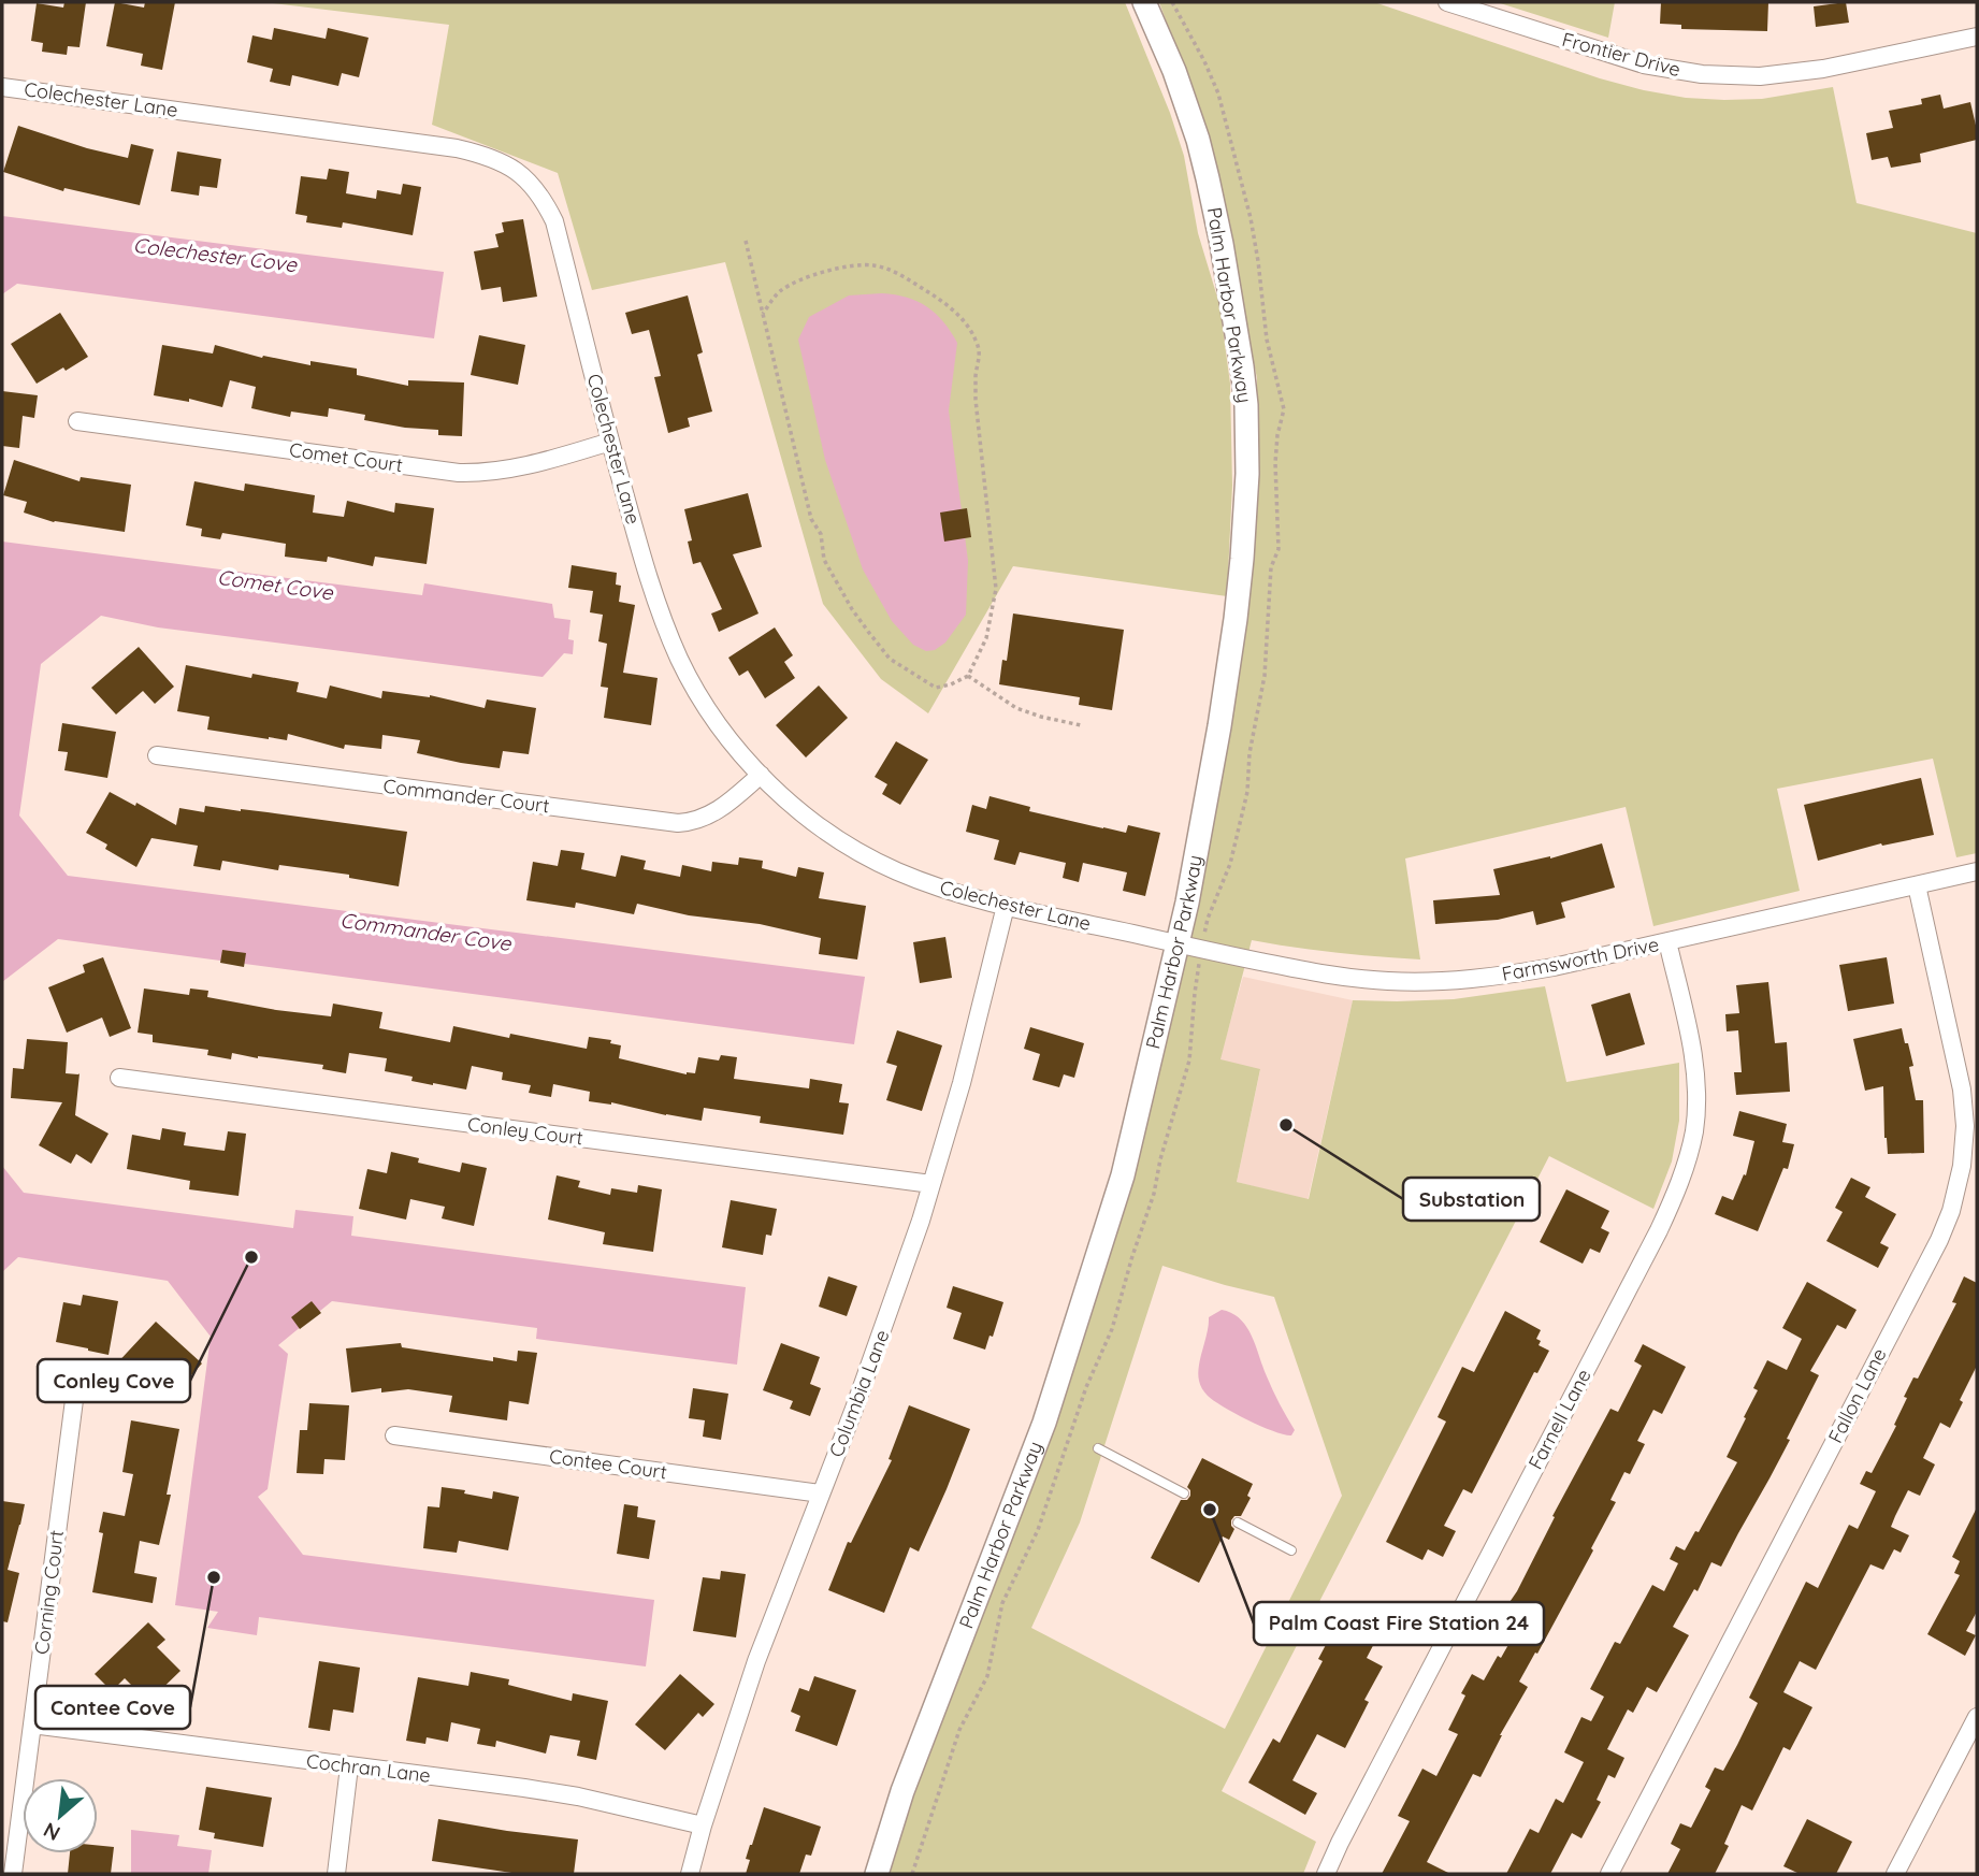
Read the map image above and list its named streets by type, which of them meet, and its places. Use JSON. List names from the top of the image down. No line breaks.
{"streets":{"street":["Frontier Drive","Colechester Lane","Palm Harbor Parkway","Comet Court","Commander Court","Farmsworth Drive","Conley Court","Columbia Lane","Fallon Lane","Farnell Lane","Contee Court","Corning Court","Cochran Lane"]},"crossings":[["Colechester Lane","Palm Harbor Parkway"],["Colechester Lane","Comet Court"],["Colechester Lane","Commander Court"],["Colechester Lane","Farmsworth Drive"],["Colechester Lane","Columbia Lane"],["Palm Harbor Parkway","Farmsworth Drive"],["Farmsworth Drive","Fallon Lane"],["Farmsworth Drive","Farnell Lane"],["Conley Court","Columbia Lane"],["Columbia Lane","Contee Court"],["Columbia Lane","Cochran Lane"],["Corning Court","Cochran Lane"]],"water":["Colechester Cove","Comet Cove","Commander Cove"],"places":["Substation","Conley Cove","Palm Coast Fire Station 24","Contee Cove"],"north":"bottom left"}
